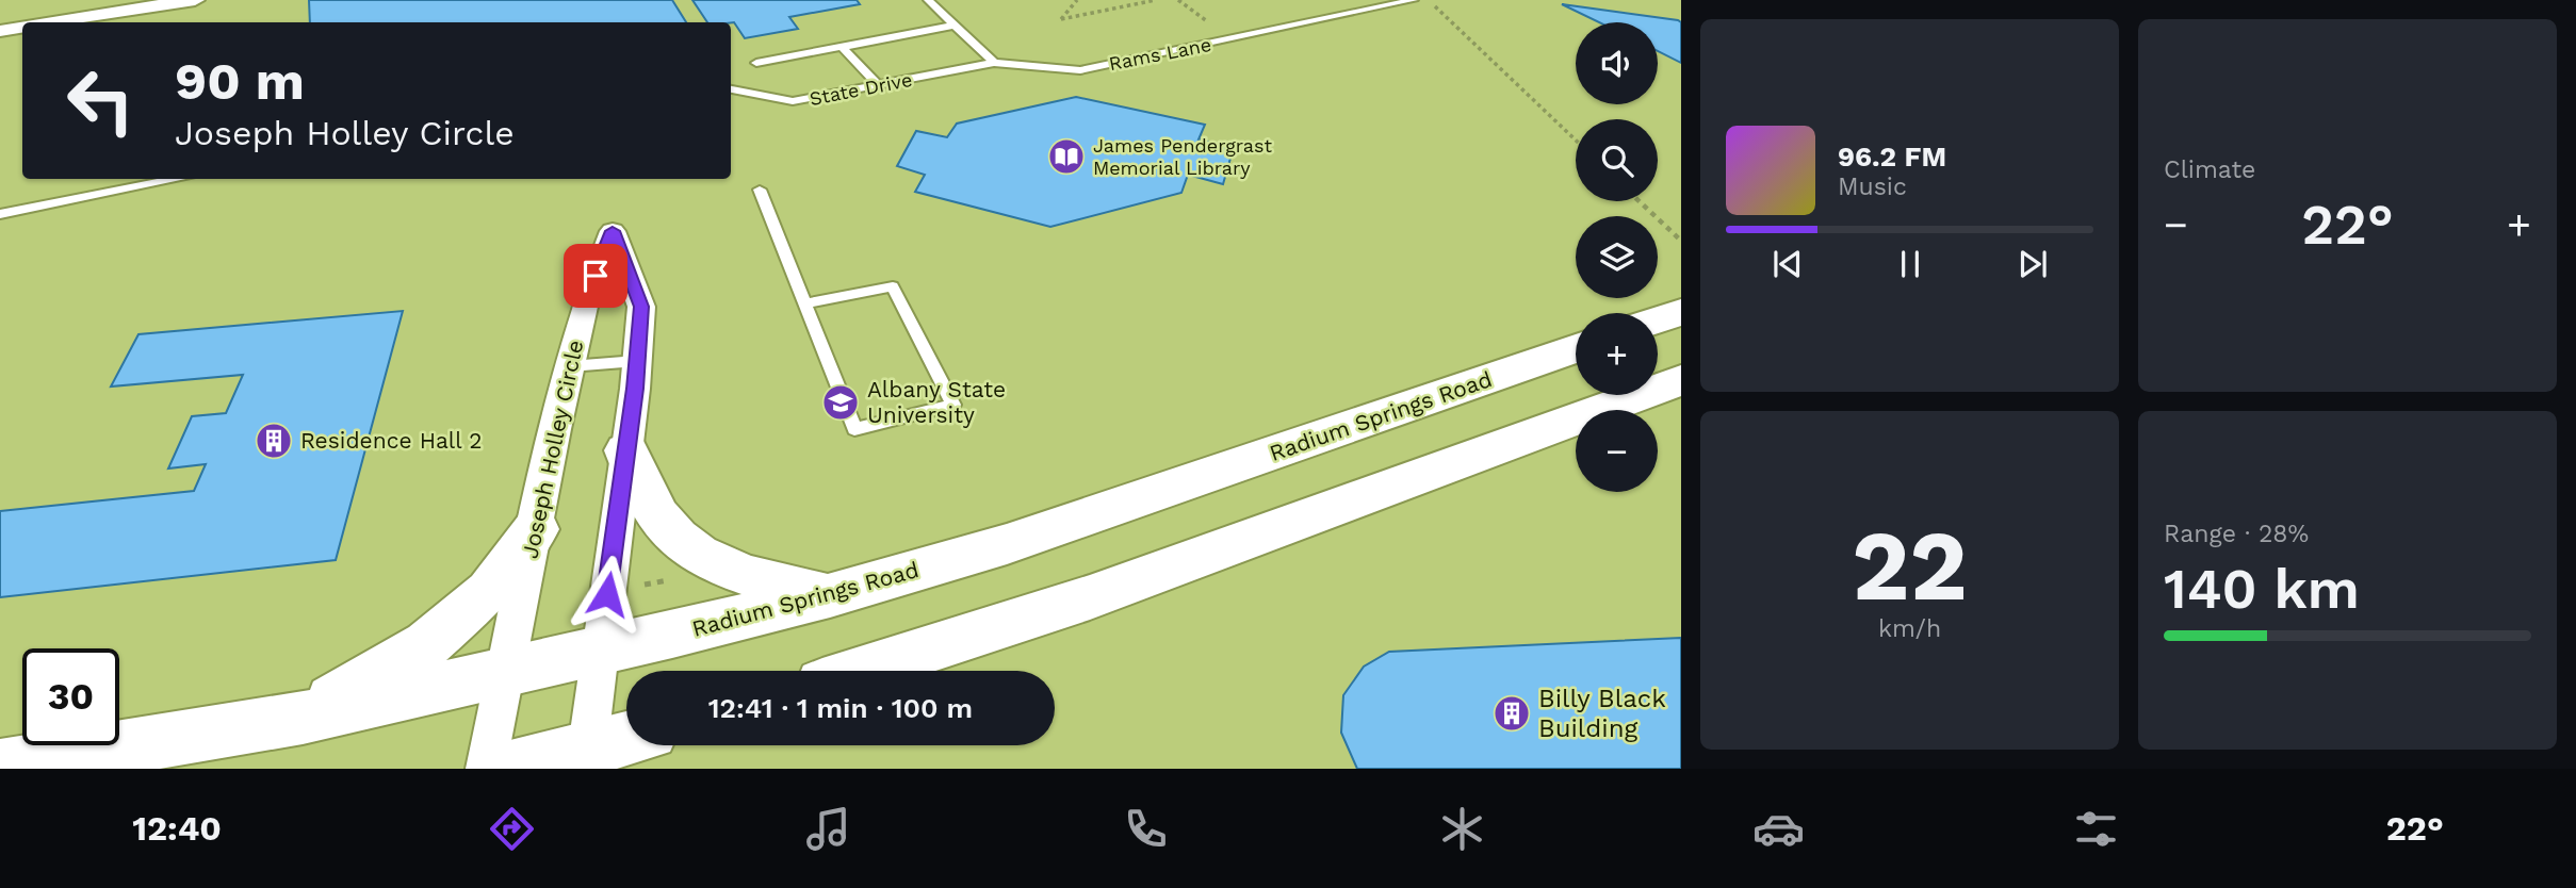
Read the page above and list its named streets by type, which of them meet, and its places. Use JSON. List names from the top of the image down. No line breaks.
{"streets":{"main road":["Radium Springs Road"],"street":["Joseph Holley Circle"],"lane":["Rams Lane","State Drive"]},"crossings":[["Rams Lane","State Drive"],["Radium Springs Road","Joseph Holley Circle"]],"places":{"library":["James Pendergrast Memorial Library"],"school or university":["Albany State University"],"building":["Residence Hall 2","Billy Black Building"]},"page":{"tile":["Climate",["22","km/h"],["Range · 28%","140 km"]],"map_buttons":["+","−"],"turn":["90 m","Joseph Holley Circle"],"song":["96.2 FM","Music"],"heat":["−","22°","+"],"limit":"30","trip":"12:41 · 1 min · 100 m","tabs":["12:40","22°"]}}
